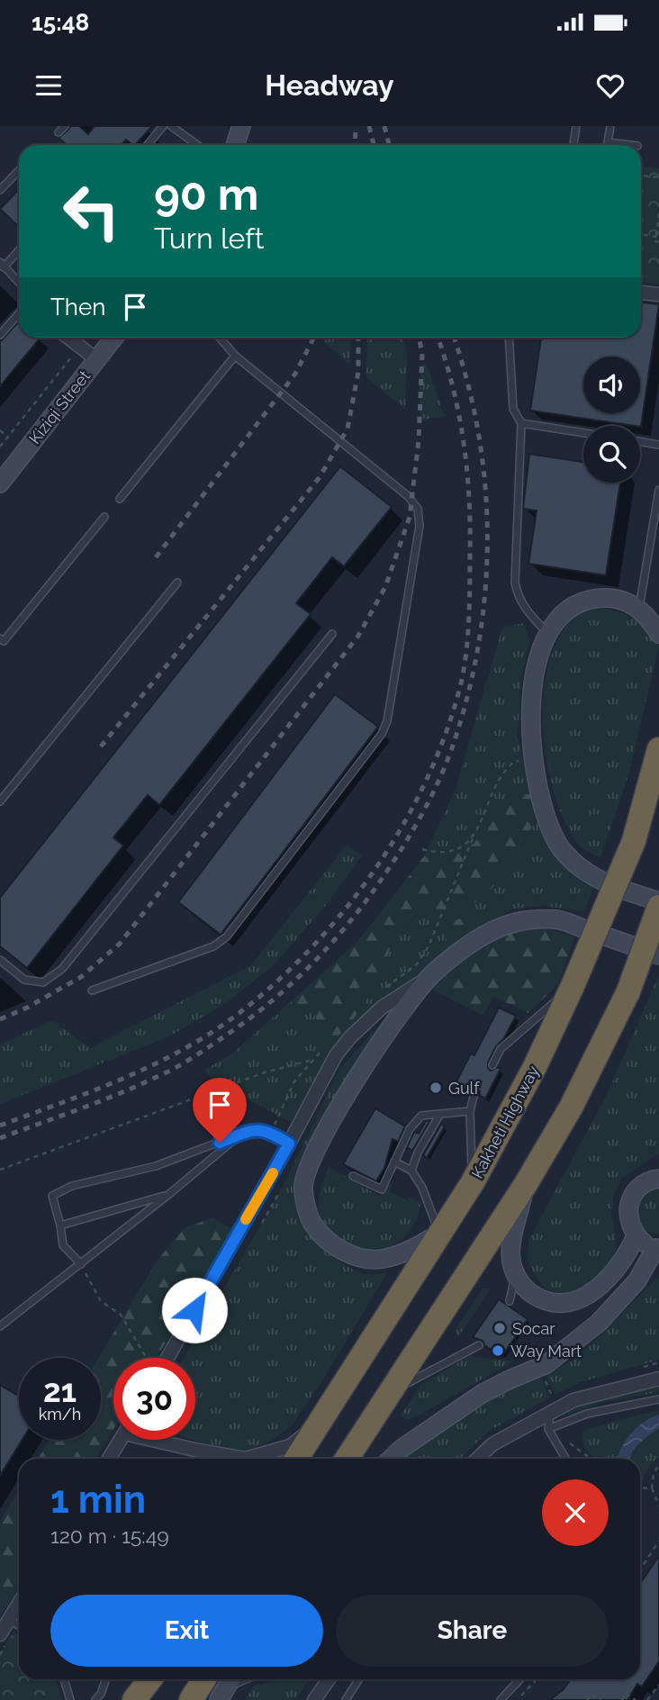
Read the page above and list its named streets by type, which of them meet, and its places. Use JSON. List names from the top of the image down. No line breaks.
{"streets":{"highway":["Kakheti Highway"],"main road":["Kiziqi Street"]},"places":["Gulf","Socar","Way Mart"],"page":{"status":"15:48","header":"Headway","turn":["90 m","Turn left"],"then":"Then","speed":"21 km/h","limit":"30","heading":["1 min","120 m · 15:49"],"buttons":["Exit","Share"]}}
